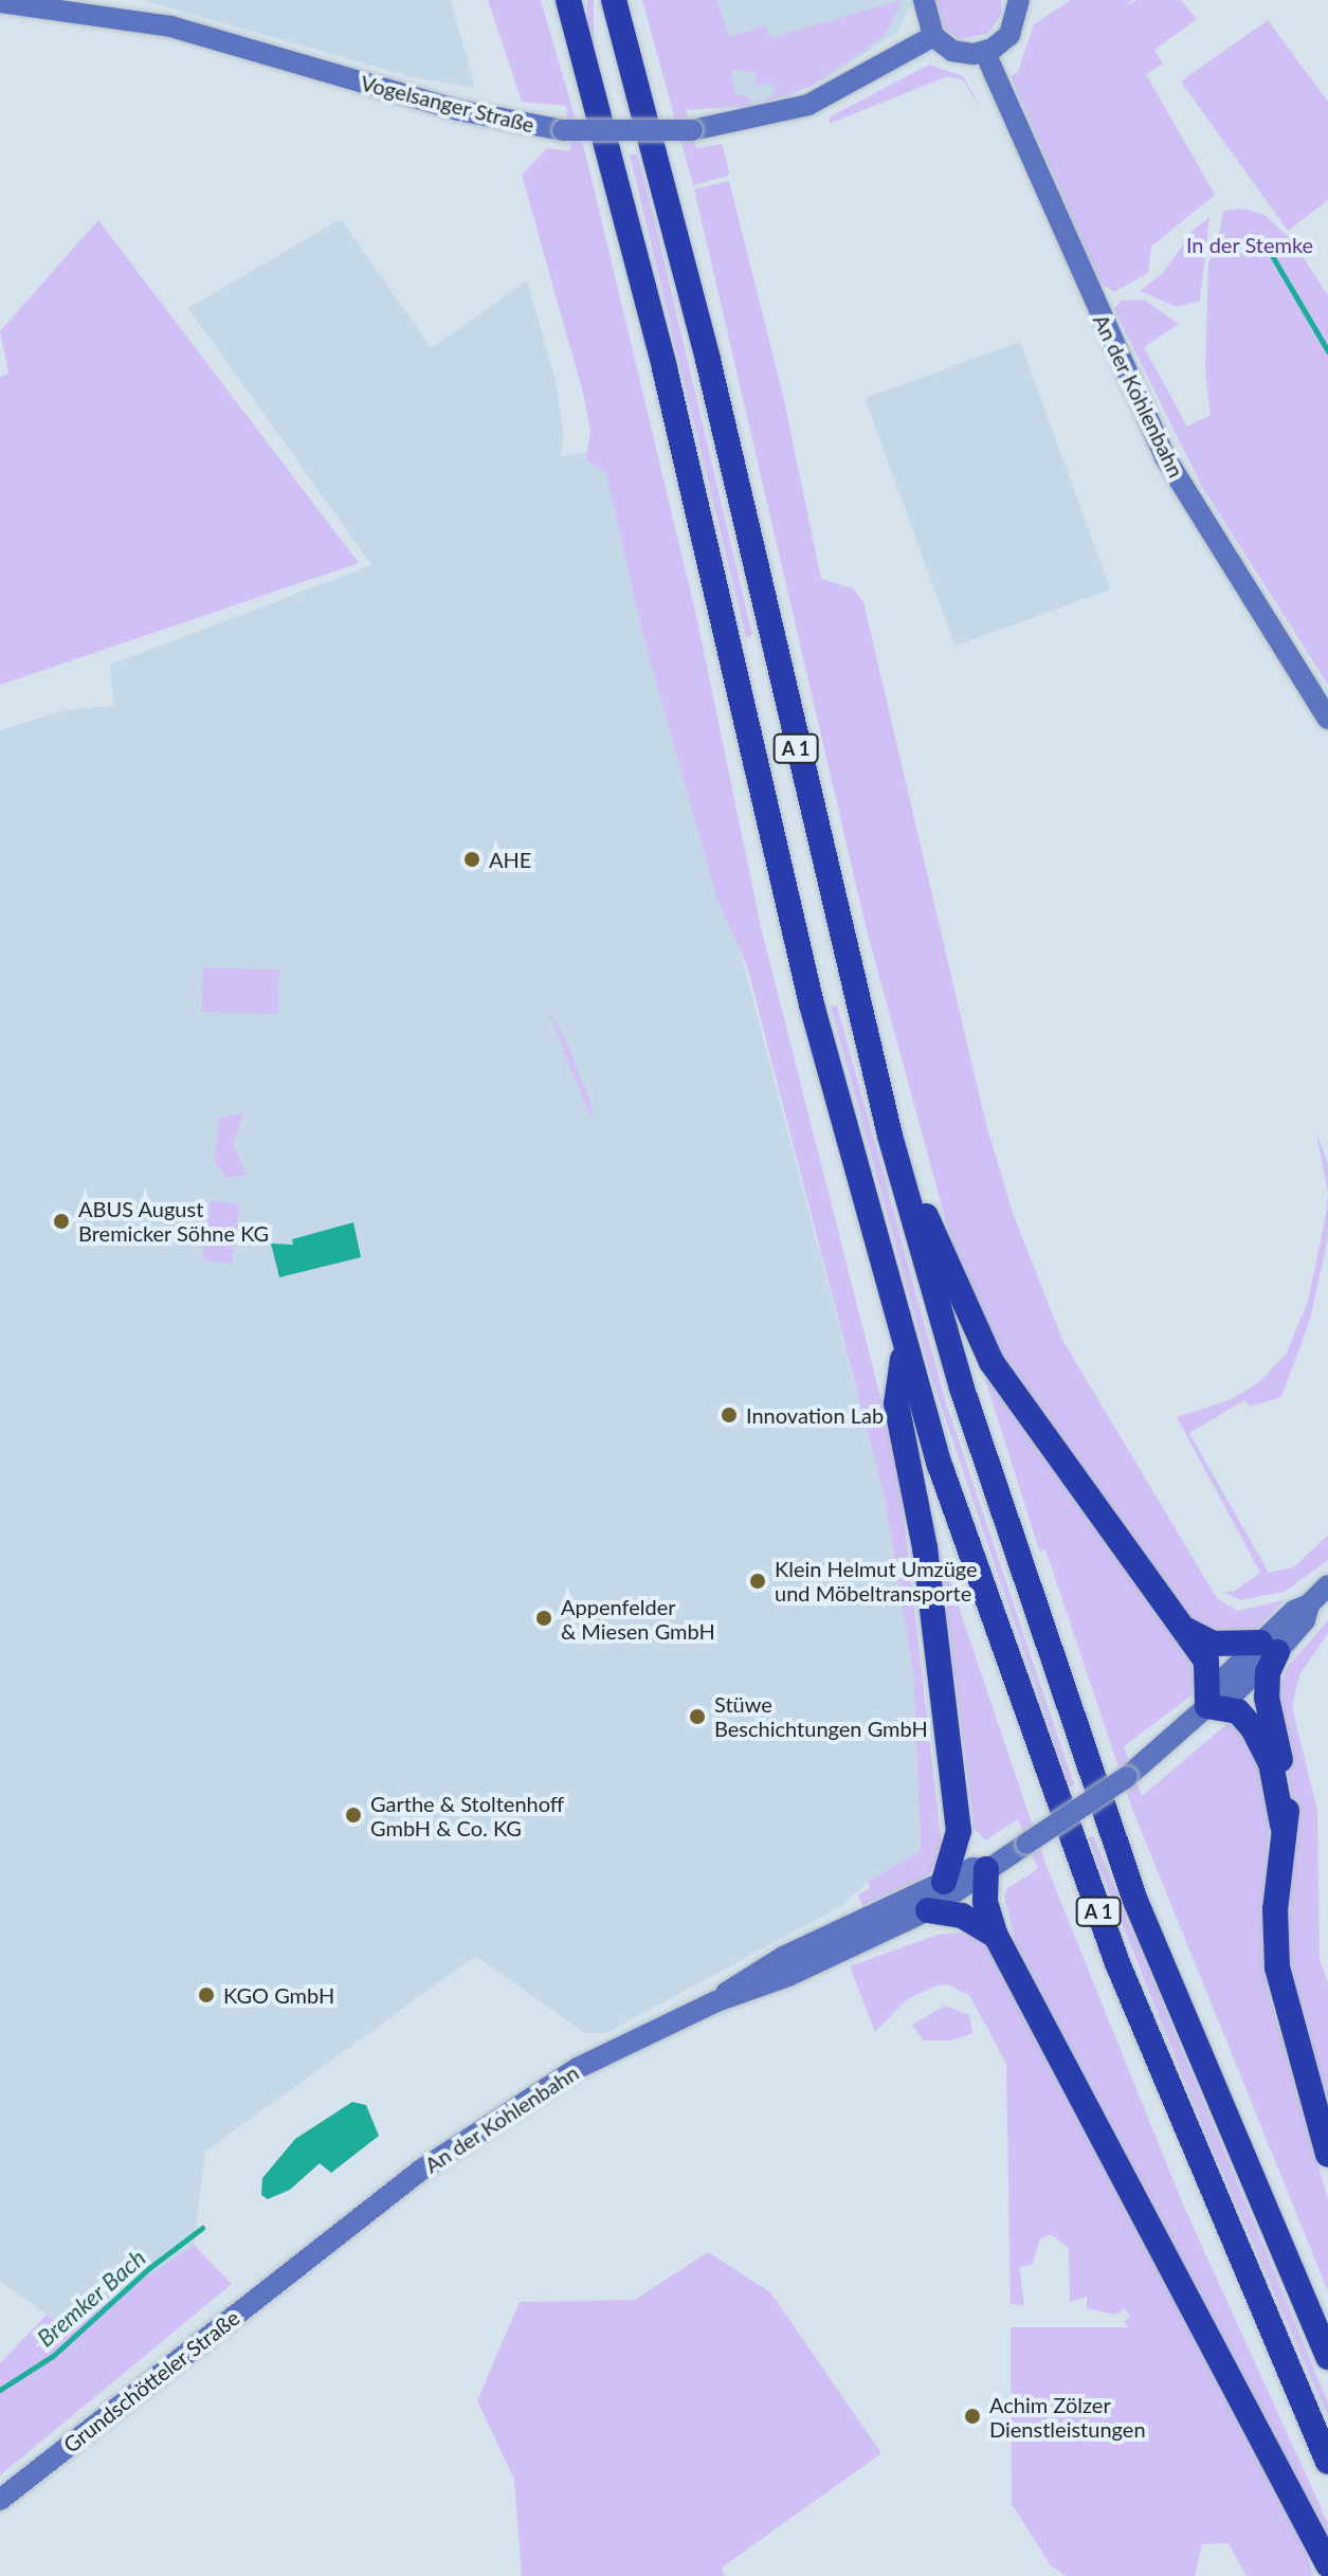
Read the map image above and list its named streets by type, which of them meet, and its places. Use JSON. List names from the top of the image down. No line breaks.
{"streets":{"highway":["A 1"],"main road":["Vogelsanger Straße","An der Kohlenbahn","Grundschötteler Straße"]},"crossings":[["An der Kohlenbahn","Grundschötteler Straße"]],"water":["Bremker Bach"],"parks":["In der Stemke"],"places":["AHE","ABUS August Bremicker Söhne KG","Innovation Lab","Klein Helmut Umzüge und Möbeltransporte","Appenfelder & Miesen GmbH","Stüwe Beschichtungen GmbH","Garthe & Stoltenhoff GmbH & Co. KG","KGO GmbH","Achim Zölzer Dienstleistungen"]}
